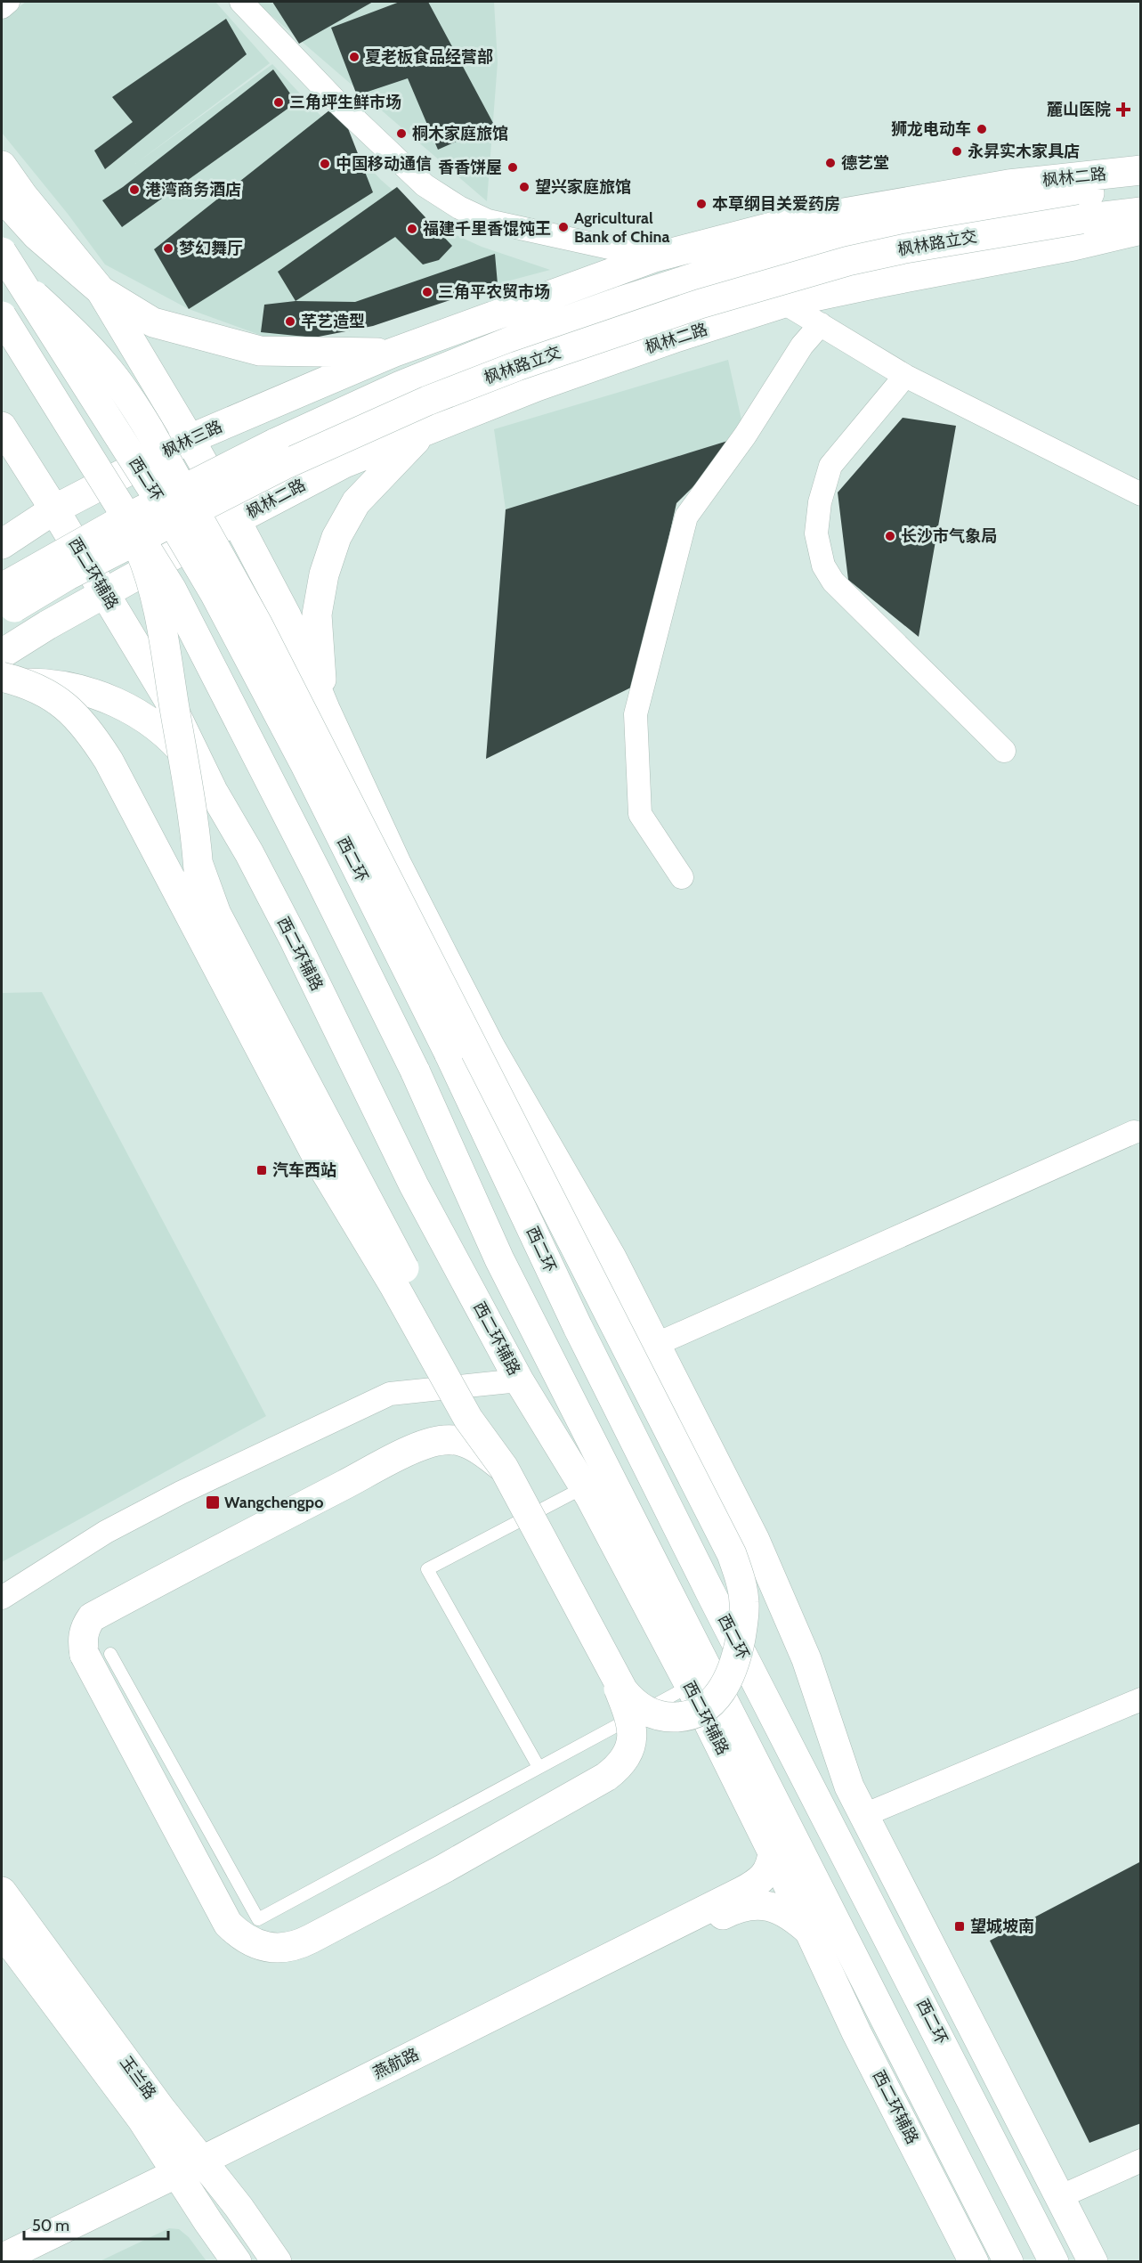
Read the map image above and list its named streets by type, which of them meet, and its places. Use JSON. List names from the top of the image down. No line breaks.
{"streets":{"main road":["枫林二路","枫林路立交","枫林三路","西二环","西二环辅路","燕航路","玉兰路"]},"crossings":[["枫林二路","枫林路立交"],["枫林二路","枫林三路"],["枫林三路","西二环辅路"],["西二环辅路","燕航路"],["燕航路","玉兰路"]],"places":{"other":["夏老板食品经营部","三角坪生鲜市场","狮龙电动车","桐木家庭旅馆","永昇实木家具店","德艺堂","中国移动通信","香香饼屋","望兴家庭旅馆","港湾商务酒店","本草纲目关爱药房","Agricultural Bank of China","福建千里香馄饨王","梦幻舞厅","三角平农贸市场","芊艺造型","长沙市气象局"],"health":["麓山医院"],"transit":["汽车西站","Wangchengpo","望城坡南"]},"scale_bar":"50 m"}
